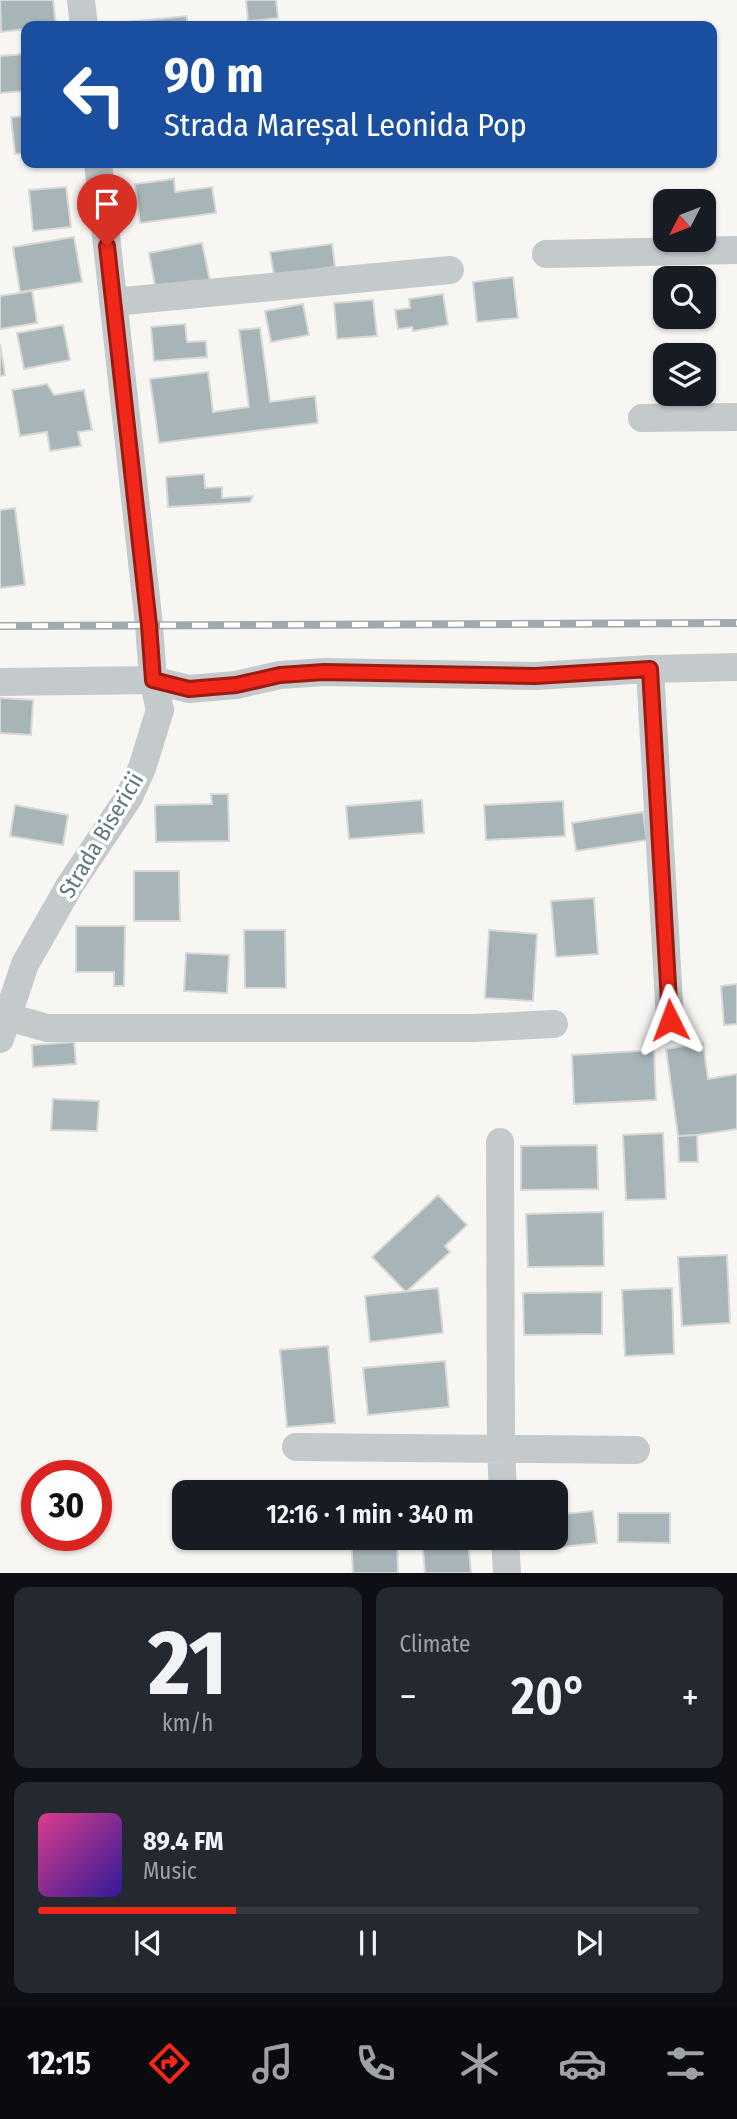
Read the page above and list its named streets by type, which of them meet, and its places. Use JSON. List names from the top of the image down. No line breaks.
{"streets":{"street":["Strada Bisericii"]},"north":"bottom left","page":{"turn":["90 m","Strada Mareșal Leonida Pop"],"limit":"30","trip":"12:16 · 1 min · 340 m","tile":[["21","km/h"],"Climate"],"heat":["−","20°","+"],"song":["89.4 FM","Music"],"tabs":"12:15"}}
